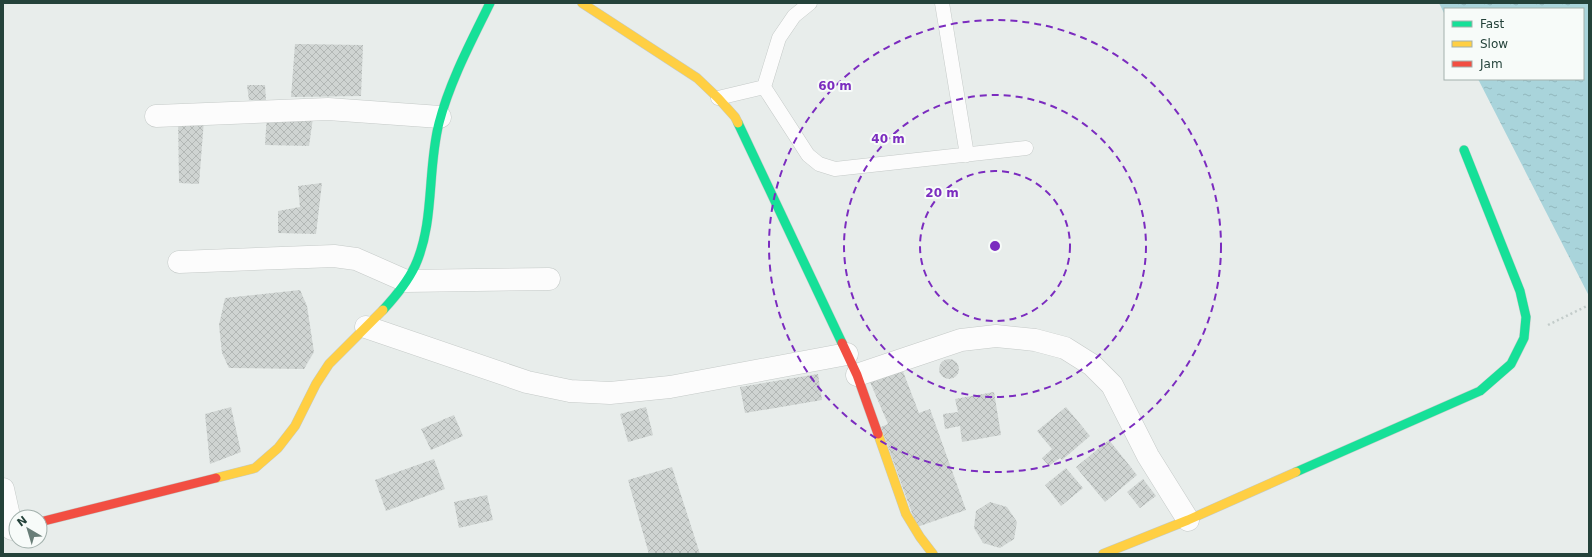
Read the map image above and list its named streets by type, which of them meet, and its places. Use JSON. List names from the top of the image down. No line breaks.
{"legend":["Fast","Slow","Jam"],"north":"top left","rings":["60 m","40 m","20 m"]}
